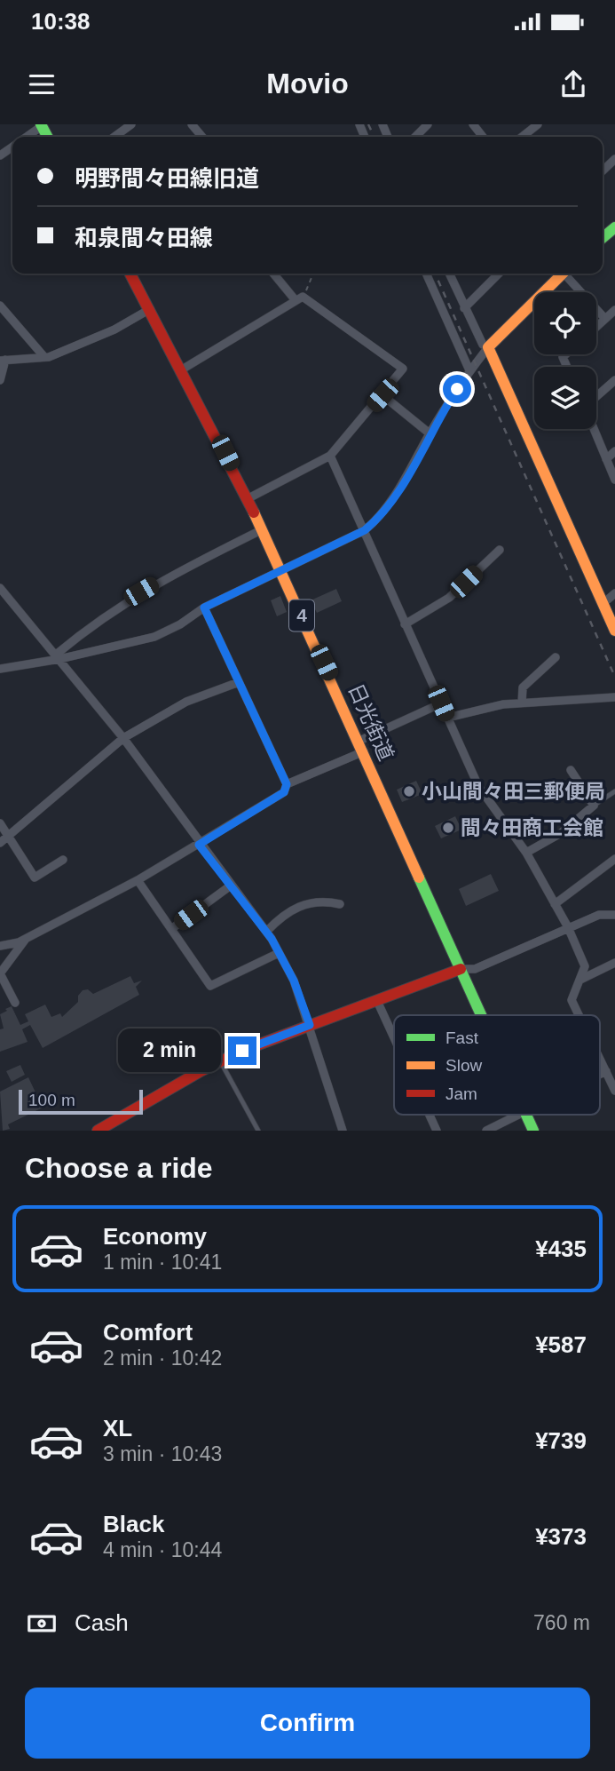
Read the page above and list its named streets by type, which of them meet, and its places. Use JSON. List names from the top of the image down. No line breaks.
{"streets":{"main road":["4","日光街道"]},"places":["小山間々田三郵便局","間々田商工会館"],"legend":["Fast","Slow","Jam"],"scale_bar":"100 m","page":{"status":"10:38","header":"Movio","banner":["明野間々田線旧道","和泉間々田線"],"bubble":"2 min","scale":"100 m","heading":"Choose a ride","list":[{"name":"Economy","note":"1 min · 10:41","value":"¥435"},{"name":"Comfort","note":"2 min · 10:42","value":"¥587"},{"name":"XL","note":"3 min · 10:43","value":"¥739"},{"name":"Black","note":"4 min · 10:44","value":"¥373"}],"pay":["Cash","760 m"],"buttons":"Confirm"}}
